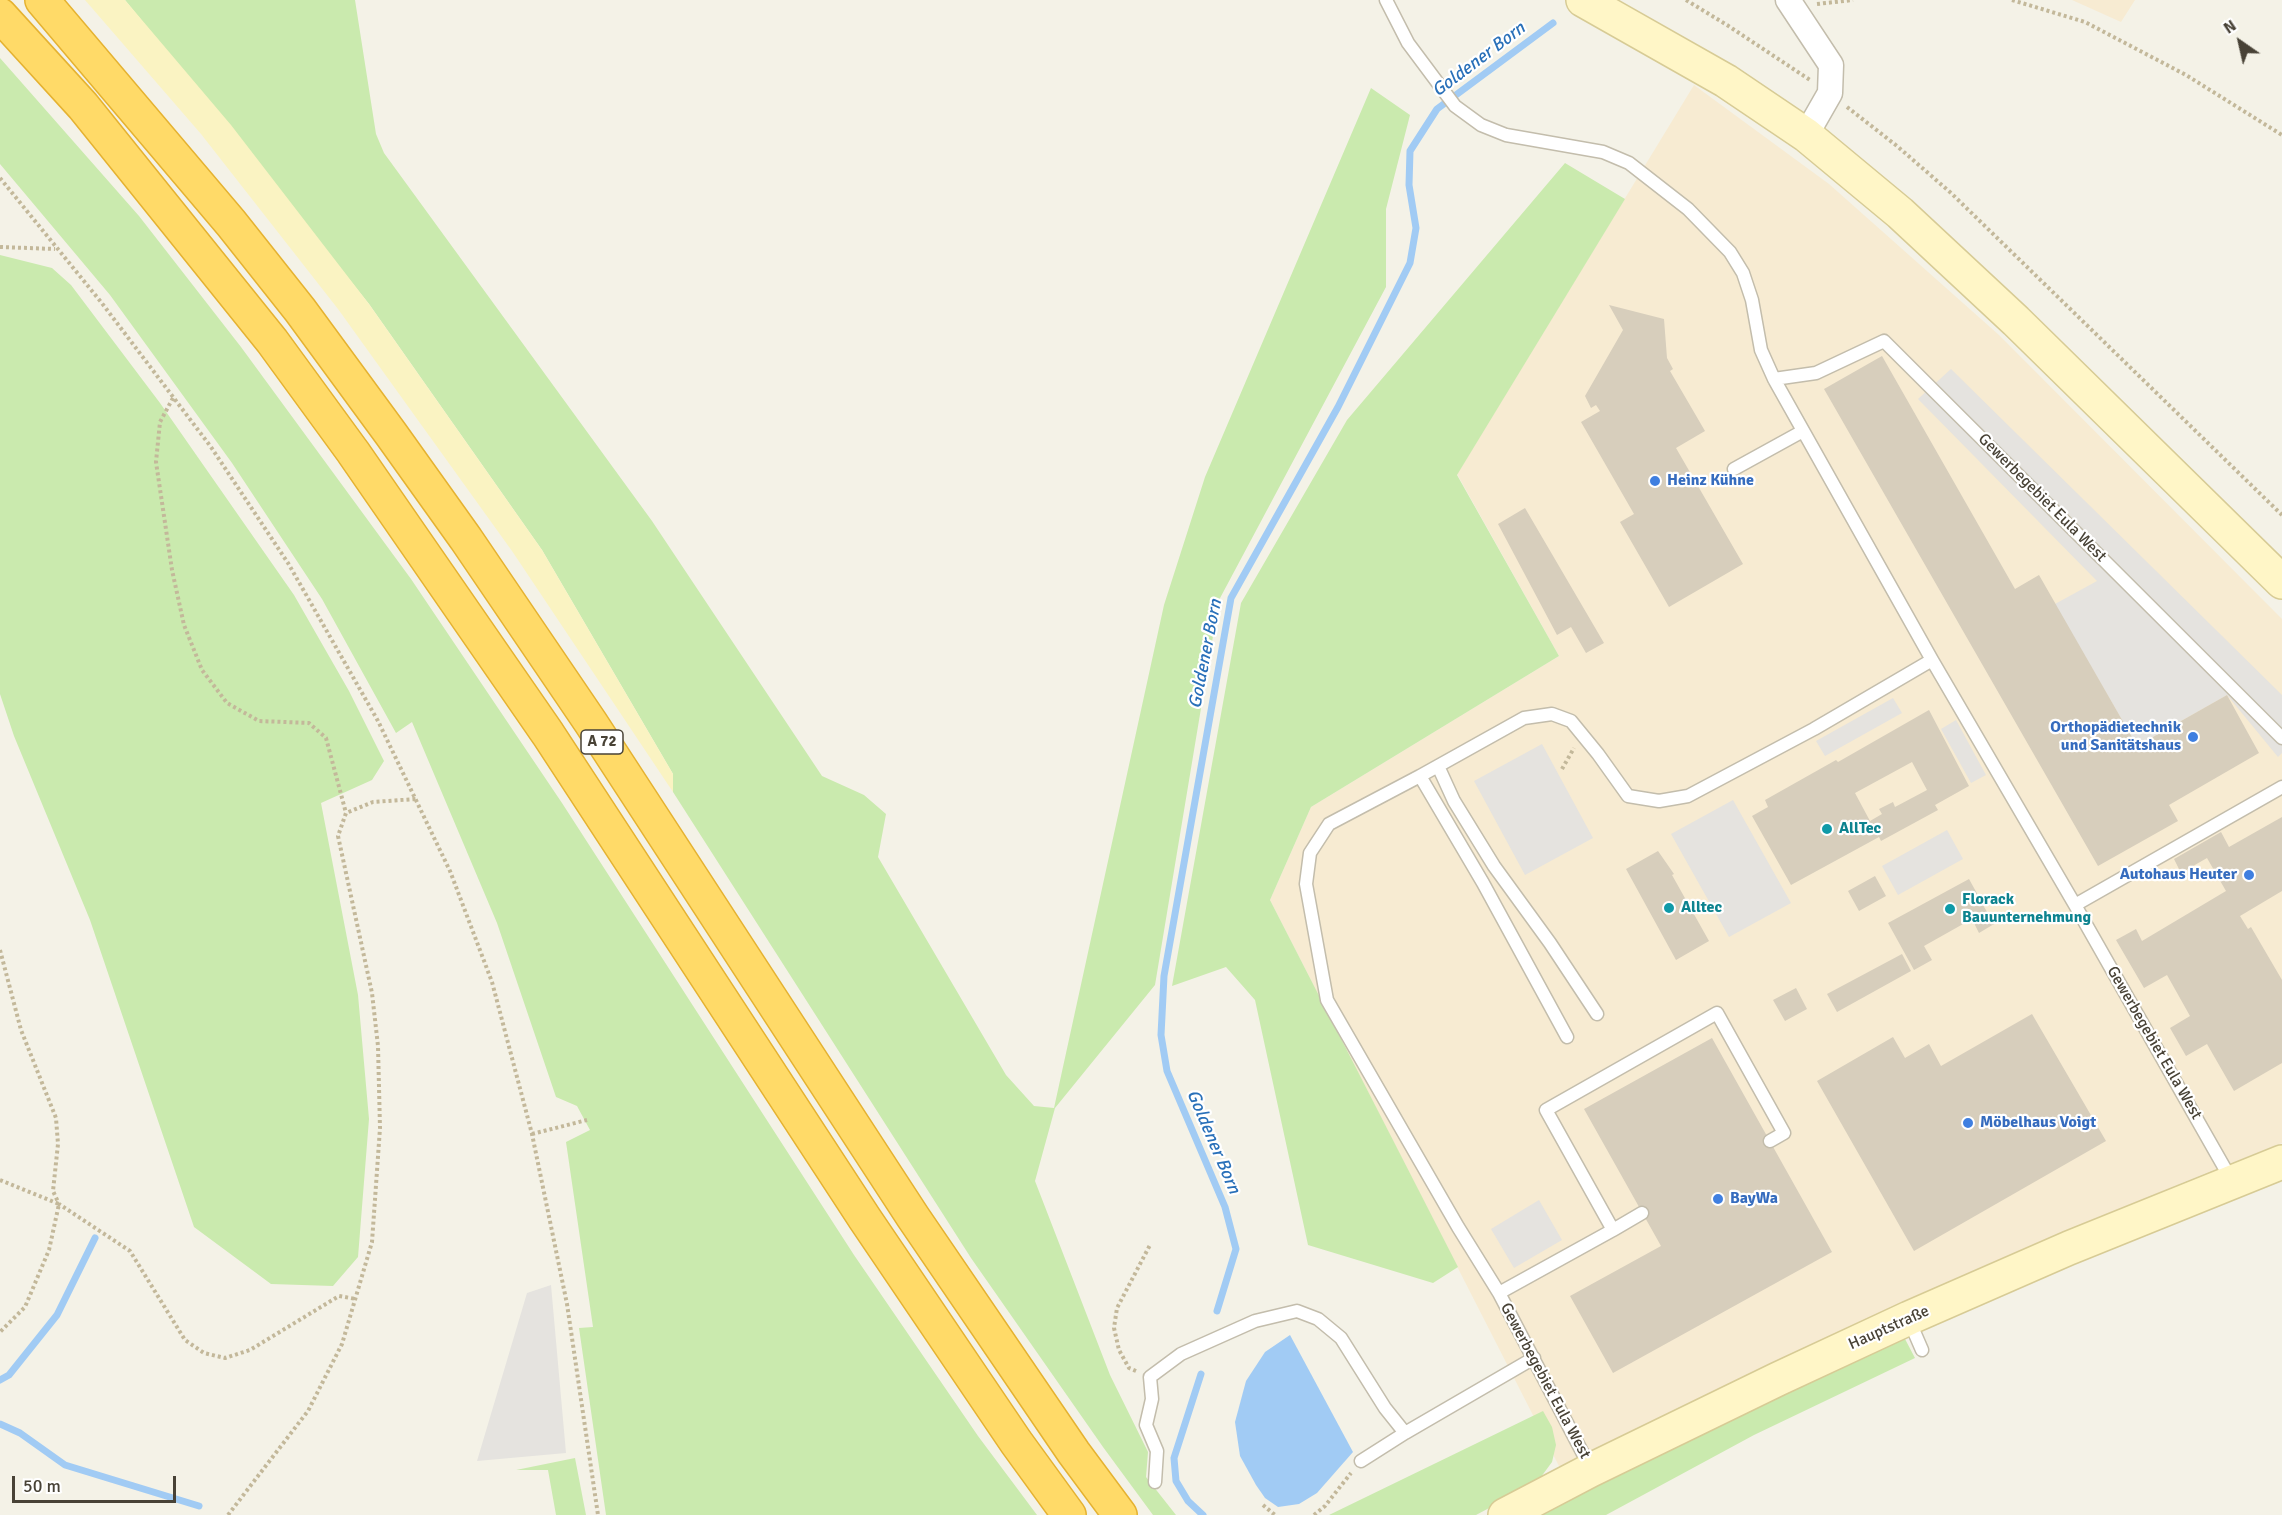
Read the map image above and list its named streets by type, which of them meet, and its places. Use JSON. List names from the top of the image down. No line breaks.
{"streets":{"highway":["A 72"],"main road":["Hauptstraße"],"lane":["Gewerbegebiet Eula West"]},"crossings":[["Gewerbegebiet Eula West","Hauptstraße"]],"water":["Goldener Born"],"places":["Heinz Kühne","Orthopädietechnik und Sanitätshaus","AllTec","Autohaus Heuter","Alltec","Florack Bauunternehmung","Möbelhaus Voigt","BayWa"],"scale_bar":"50 m","north":"top left"}
